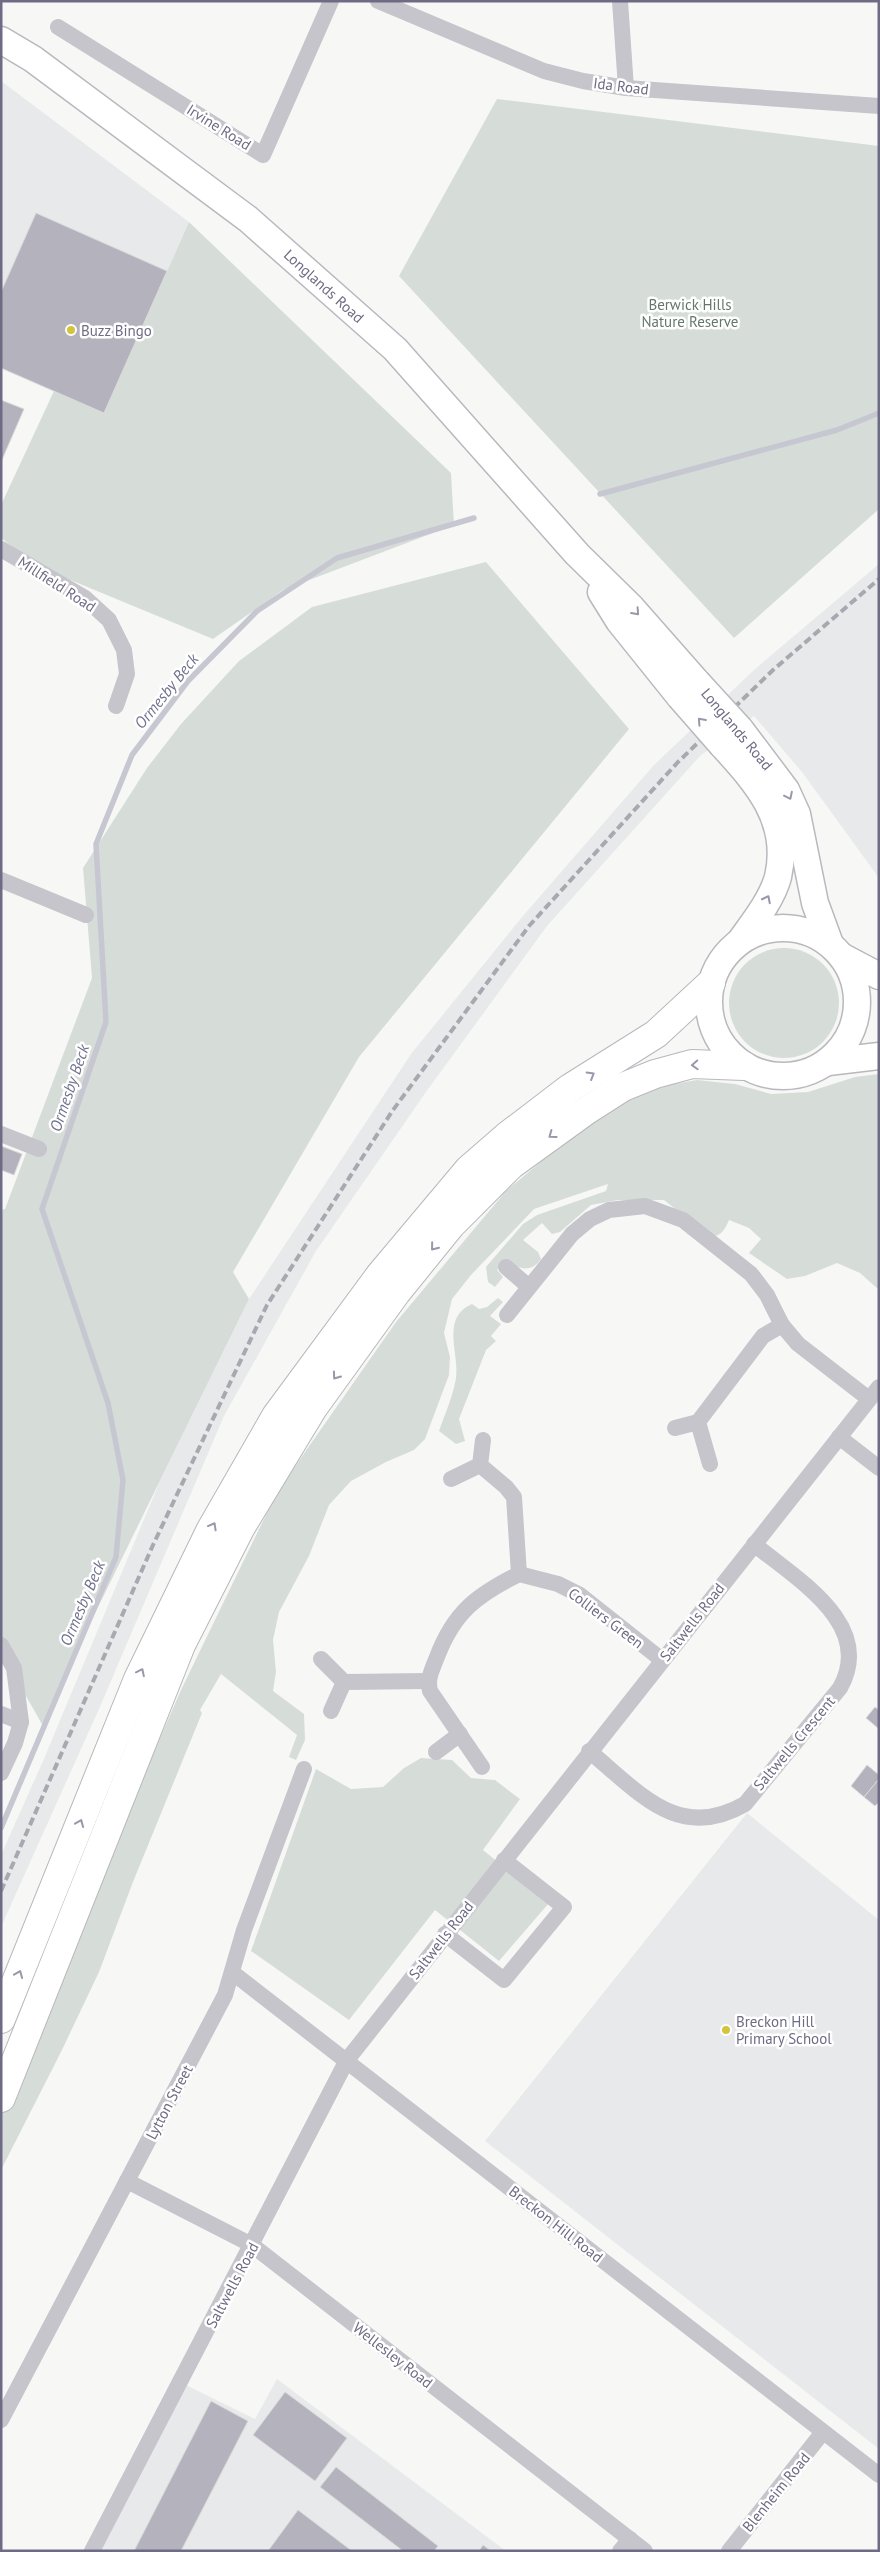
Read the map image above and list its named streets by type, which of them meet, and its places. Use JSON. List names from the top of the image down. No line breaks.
{"streets":{"main road":["Longlands Road"],"street":["Ida Road","Irvine Road","Millfield Road","Colliers Green","Saltwells Road","Saltwells Crescent","Lytton Street","Breckon Hill Road","Wellesley Road","Blenheim Road"]},"crossings":[["Colliers Green","Saltwells Road"],["Saltwells Road","Saltwells Crescent"],["Saltwells Road","Breckon Hill Road"],["Saltwells Road","Wellesley Road"],["Lytton Street","Breckon Hill Road"],["Lytton Street","Wellesley Road"],["Breckon Hill Road","Blenheim Road"]],"water":["Ormesby Beck"],"parks":["Berwick Hills Nature Reserve"],"places":["Buzz Bingo","Breckon Hill Primary School"]}
